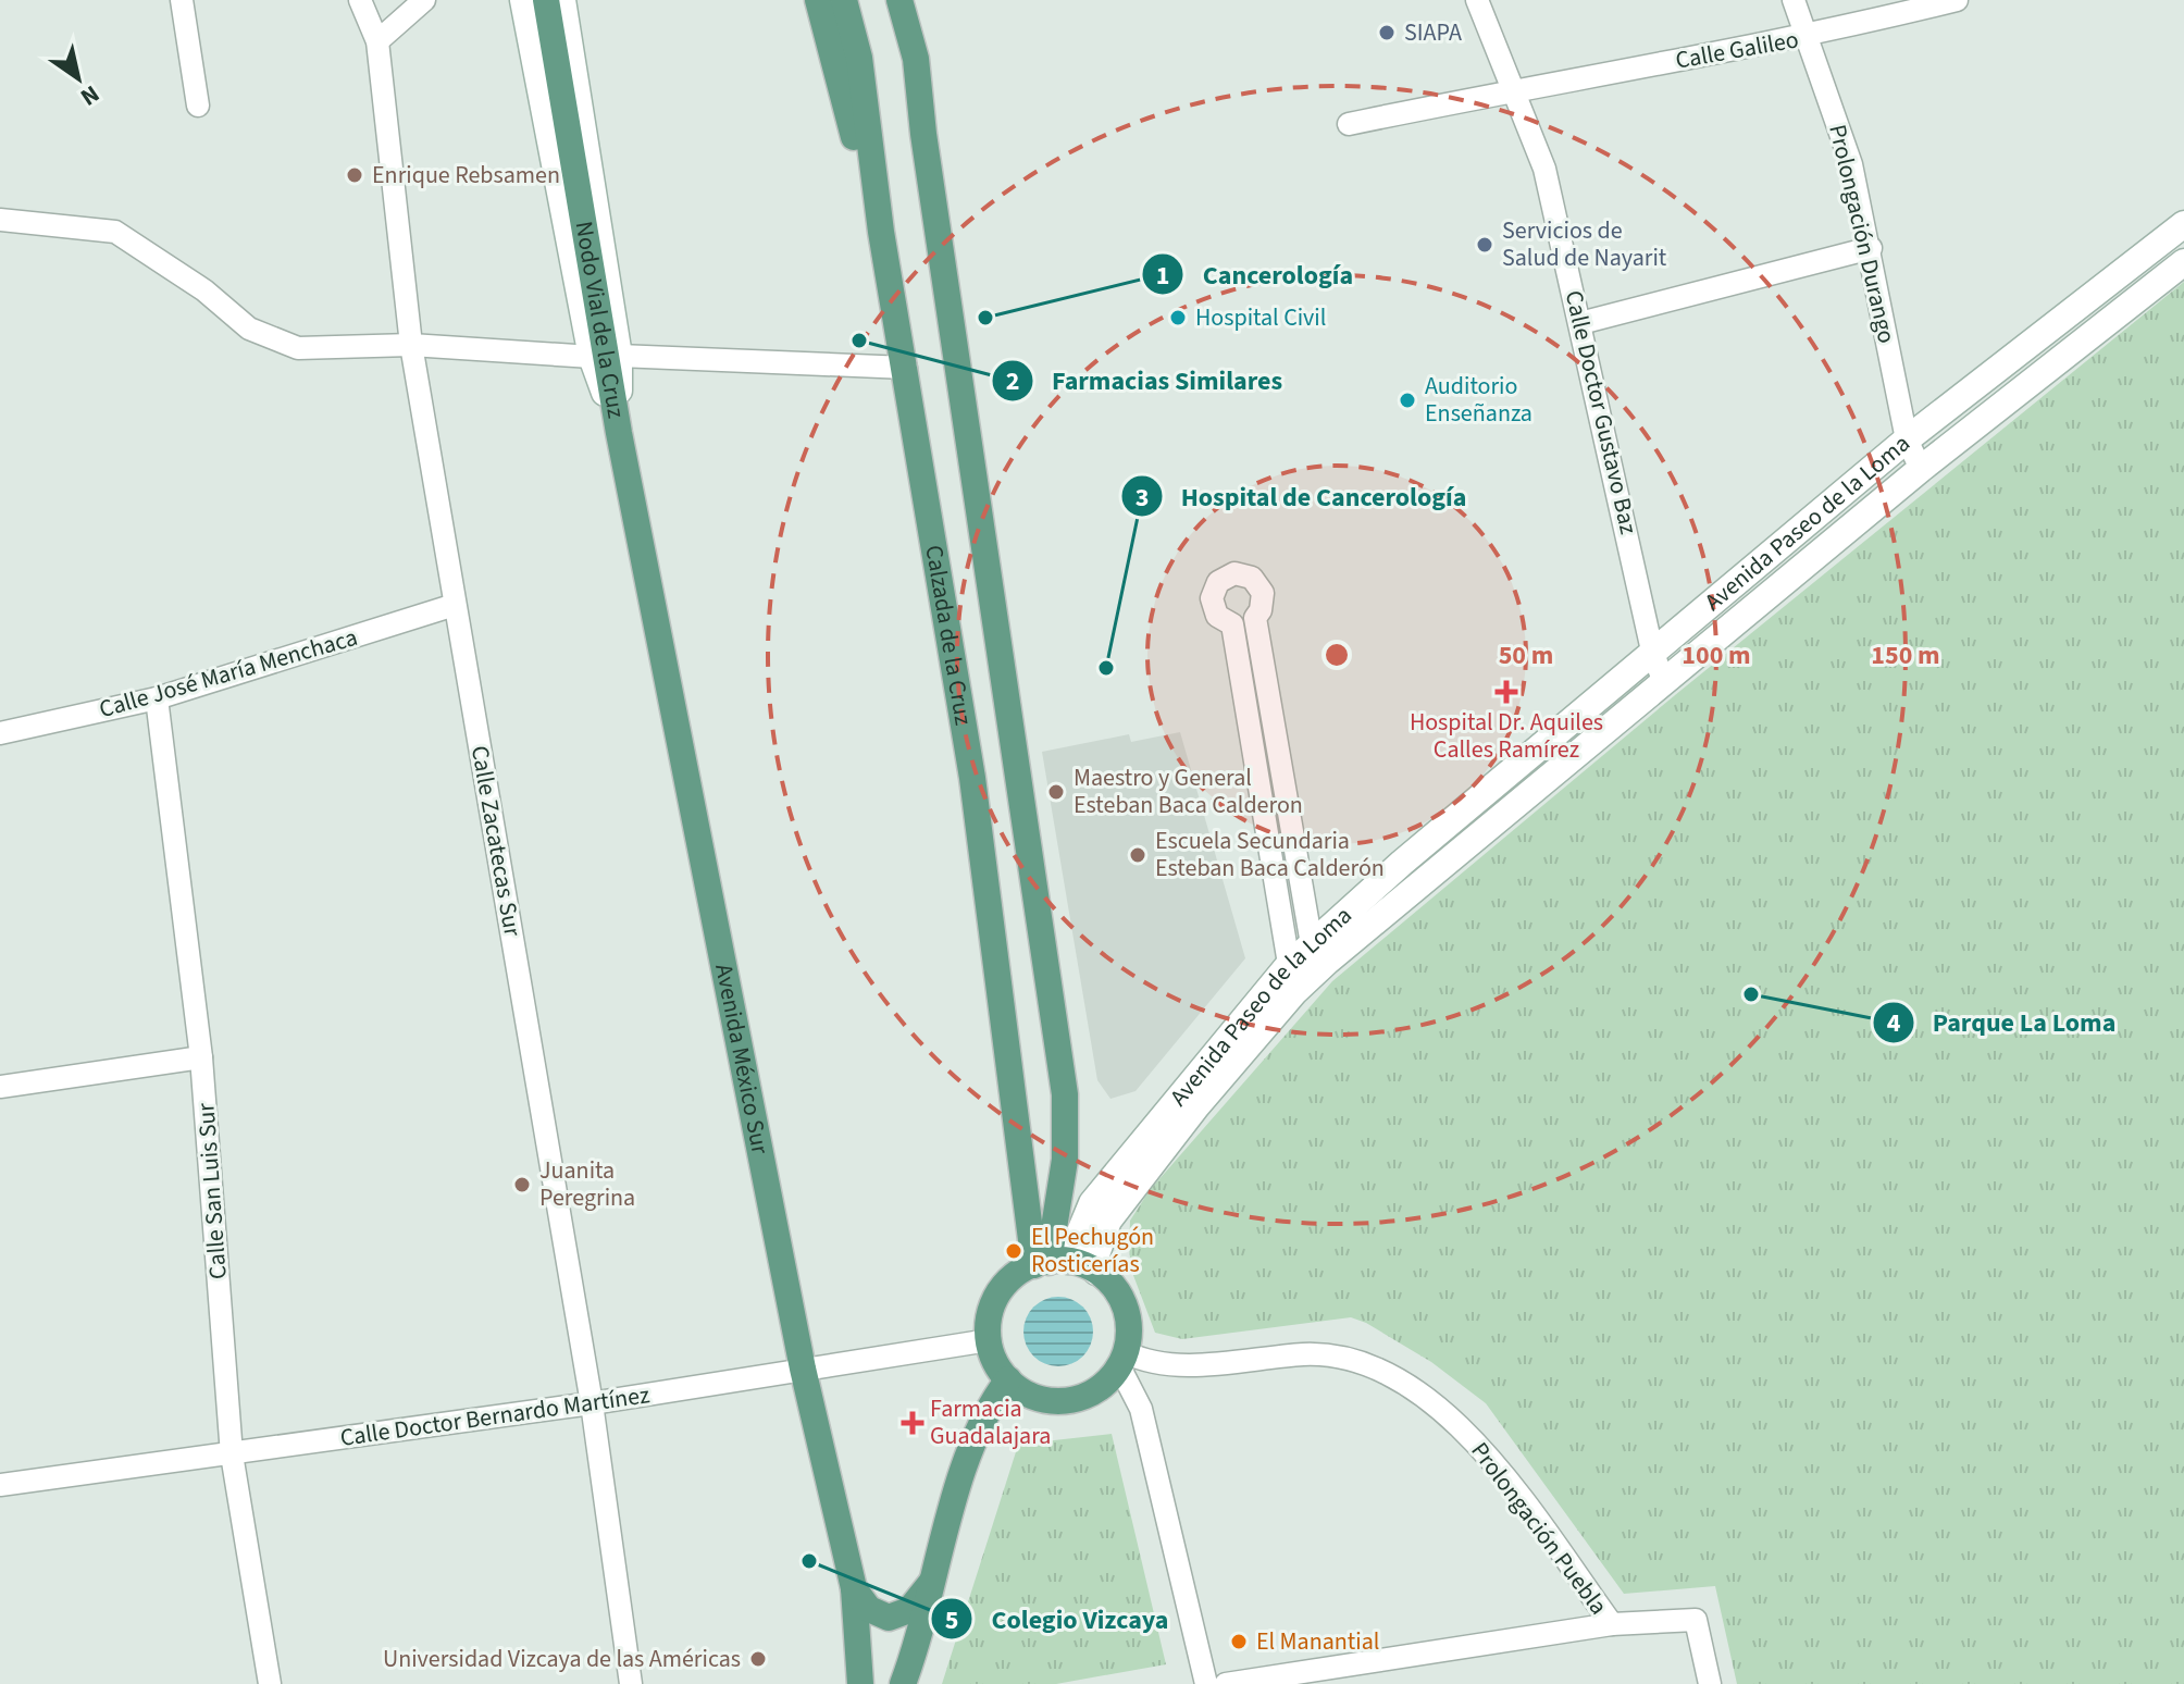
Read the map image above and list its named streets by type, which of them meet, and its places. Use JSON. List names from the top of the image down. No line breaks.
{"streets":{"main road":["Nodo Vial de la Cruz","Avenida Paseo de la Loma","Calzada de la Cruz","Avenida México Sur"],"street":["Calle Galileo","Prolongación Durango","Calle Doctor Gustavo Baz","Calle José María Menchaca","Calle Zacatecas Sur","Calle San Luis Sur","Calle Doctor Bernardo Martínez","Prolongación Puebla"]},"crossings":[["Calle Galileo","Prolongación Durango"],["Calle Galileo","Calle Doctor Gustavo Baz"],["Prolongación Durango","Avenida Paseo de la Loma"],["Nodo Vial de la Cruz","Avenida México Sur"],["Calle Doctor Gustavo Baz","Avenida Paseo de la Loma"],["Avenida Paseo de la Loma","Calzada de la Cruz"],["Avenida Paseo de la Loma","Calle Doctor Bernardo Martínez"],["Avenida Paseo de la Loma","Prolongación Puebla"],["Calzada de la Cruz","Calle Doctor Bernardo Martínez"],["Calzada de la Cruz","Prolongación Puebla"],["Calle José María Menchaca","Calle Zacatecas Sur"],["Calle José María Menchaca","Calle San Luis Sur"],["Calle Zacatecas Sur","Calle Doctor Bernardo Martínez"],["Avenida México Sur","Calle Doctor Bernardo Martínez"],["Calle San Luis Sur","Calle Doctor Bernardo Martínez"],["Calle Doctor Bernardo Martínez","Prolongación Puebla"]],"places":{"other":["SIAPA","Enrique Rebsamen","Servicios de Salud de Nayarit","Cancerología","Hospital Civil","Farmacias Similares","Auditorio Enseñanza","Hospital de Cancerología","Maestro y General Esteban Baca Calderon","Escuela Secundaria Esteban Baca Calderón","Parque La Loma","Juanita Peregrina","El Pechugón Rosticerías","Colegio Vizcaya","El Manantial","Universidad Vizcaya de las Américas"],"health":["Hospital Dr. Aquiles Calles Ramírez","Farmacia Guadalajara"]},"north":"bottom right","rings":["50 m","100 m","150 m"]}
